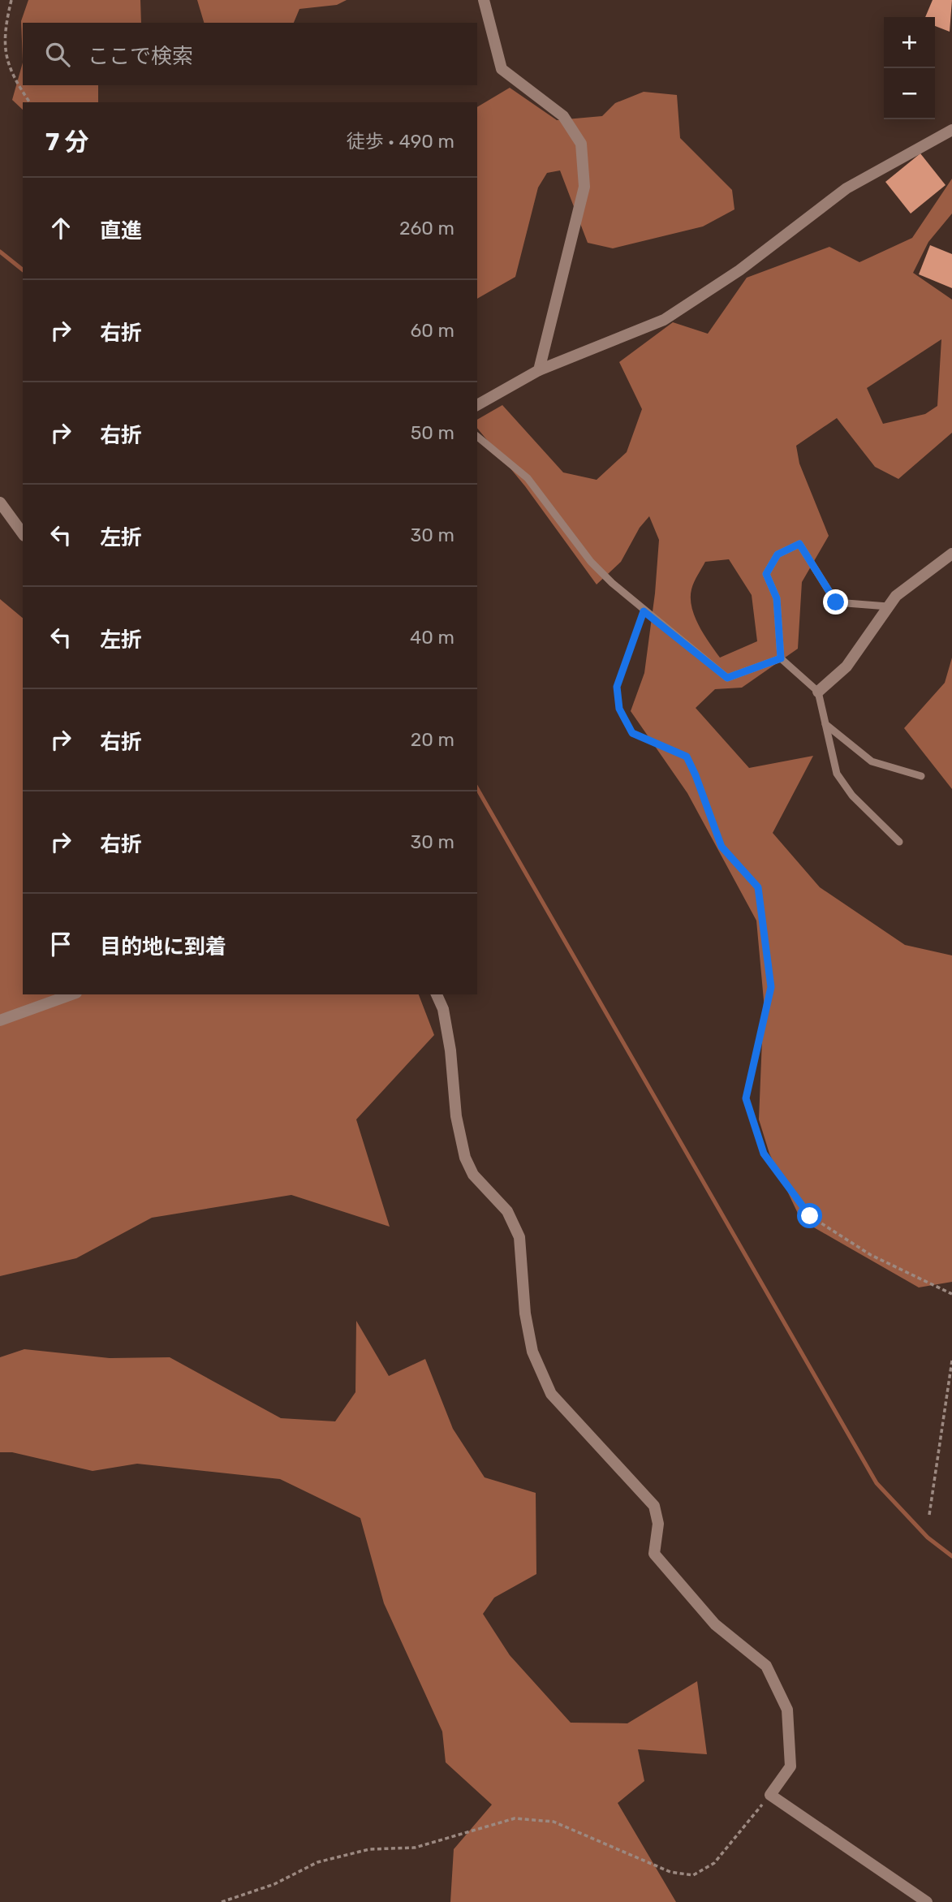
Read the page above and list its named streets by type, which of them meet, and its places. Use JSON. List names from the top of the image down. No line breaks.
{"page":{"map_buttons":["+","−"],"search":"ここで検索","heading":["7 分","徒歩 · 490 m"],"list":[["直進","260 m"],["右折","60 m"],["右折","50 m"],["左折","30 m"],["左折","40 m"],["右折","20 m"],["右折","30 m"],"目的地に到着"]}}
